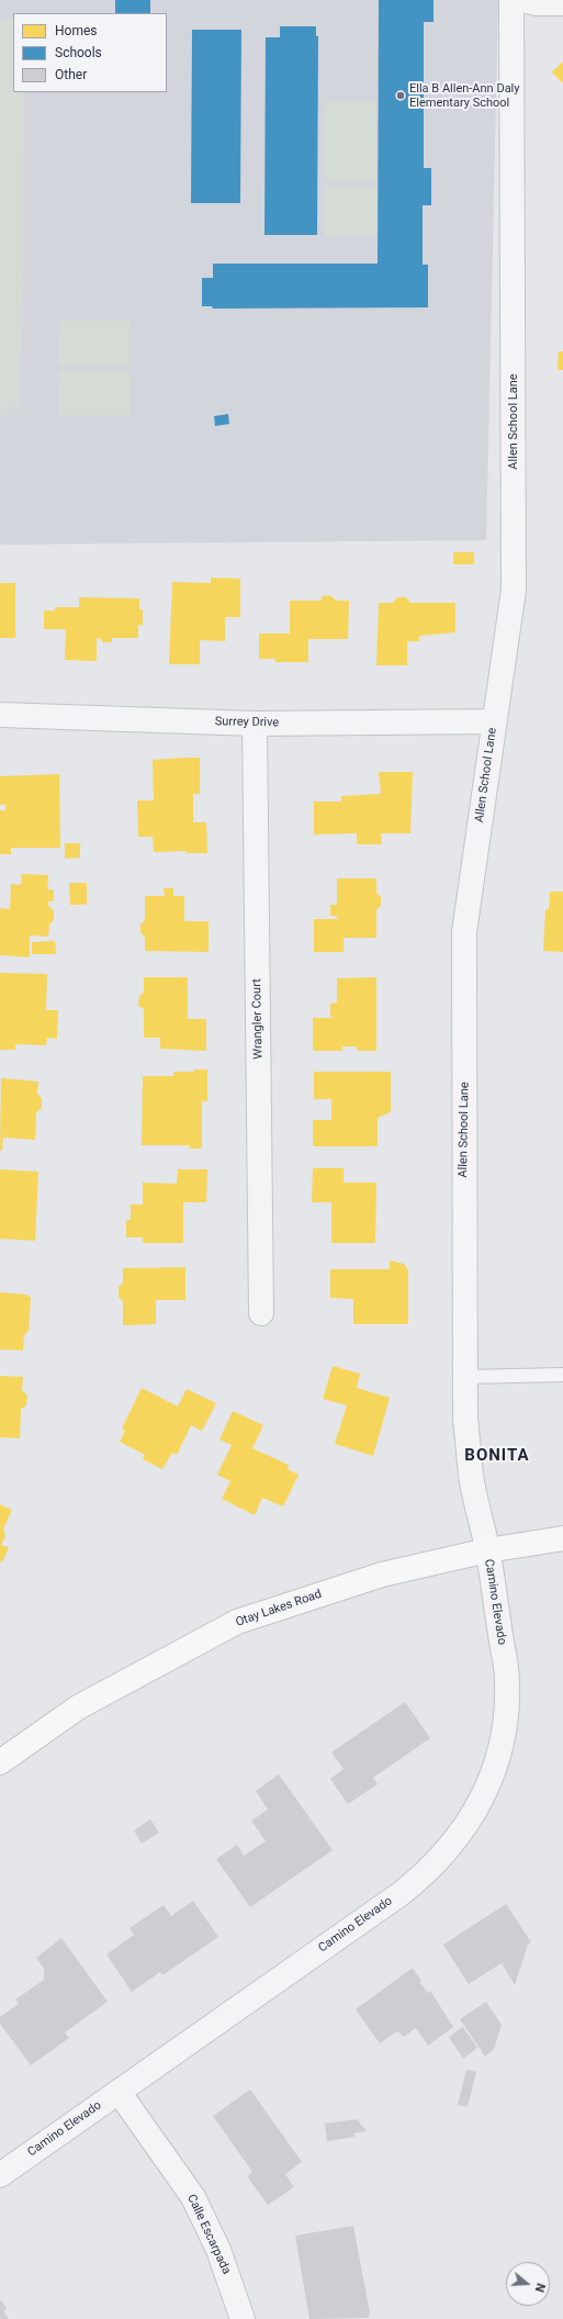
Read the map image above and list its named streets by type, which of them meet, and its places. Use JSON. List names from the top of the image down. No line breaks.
{"streets":{"main road":["Otay Lakes Road"],"street":["Allen School Lane","Surrey Drive","Wrangler Court","Camino Elevado","Calle Escarpada"]},"crossings":[["Allen School Lane","Surrey Drive"],["Allen School Lane","Camino Elevado"],["Allen School Lane","Otay Lakes Road"],["Surrey Drive","Wrangler Court"],["Camino Elevado","Otay Lakes Road"],["Camino Elevado","Calle Escarpada"]],"districts":["BONITA"],"places":["Ella B Allen-Ann Daly Elementary School"],"legend":["Homes","Schools","Other"],"north":"right"}
